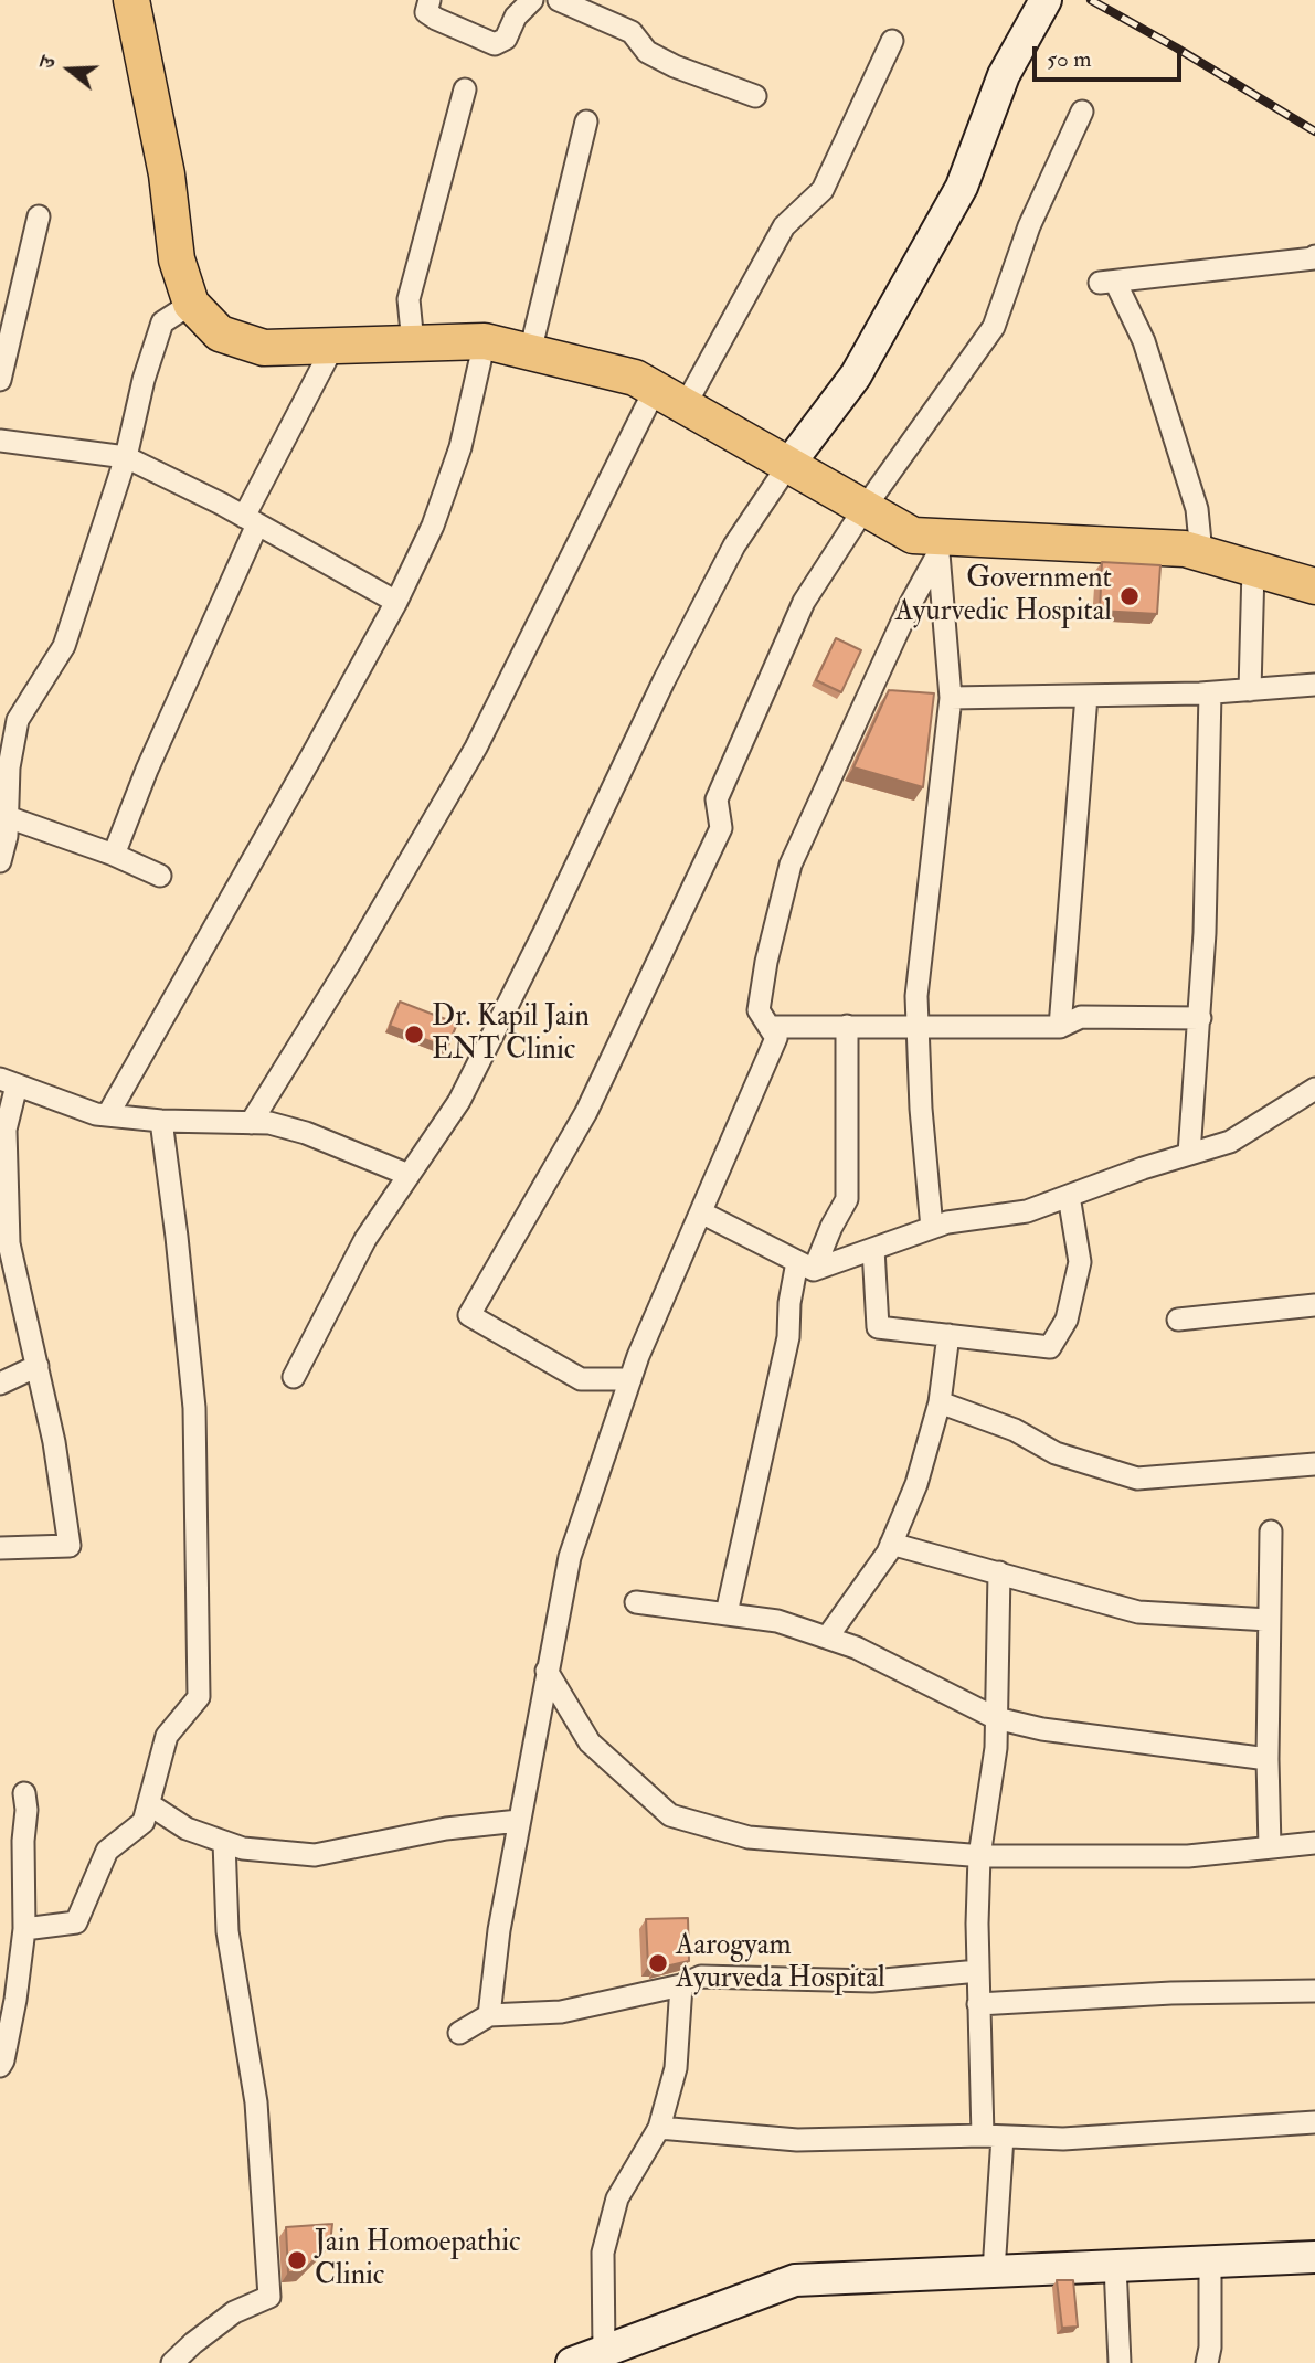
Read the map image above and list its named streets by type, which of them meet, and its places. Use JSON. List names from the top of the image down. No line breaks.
{"places":["Government Ayurvedic Hospital","Dr. Kapil Jain ENT Clinic","Aarogyam Ayurveda Hospital","Jain Homoepathic Clinic"],"scale_bar":"50 m","north":"left"}
